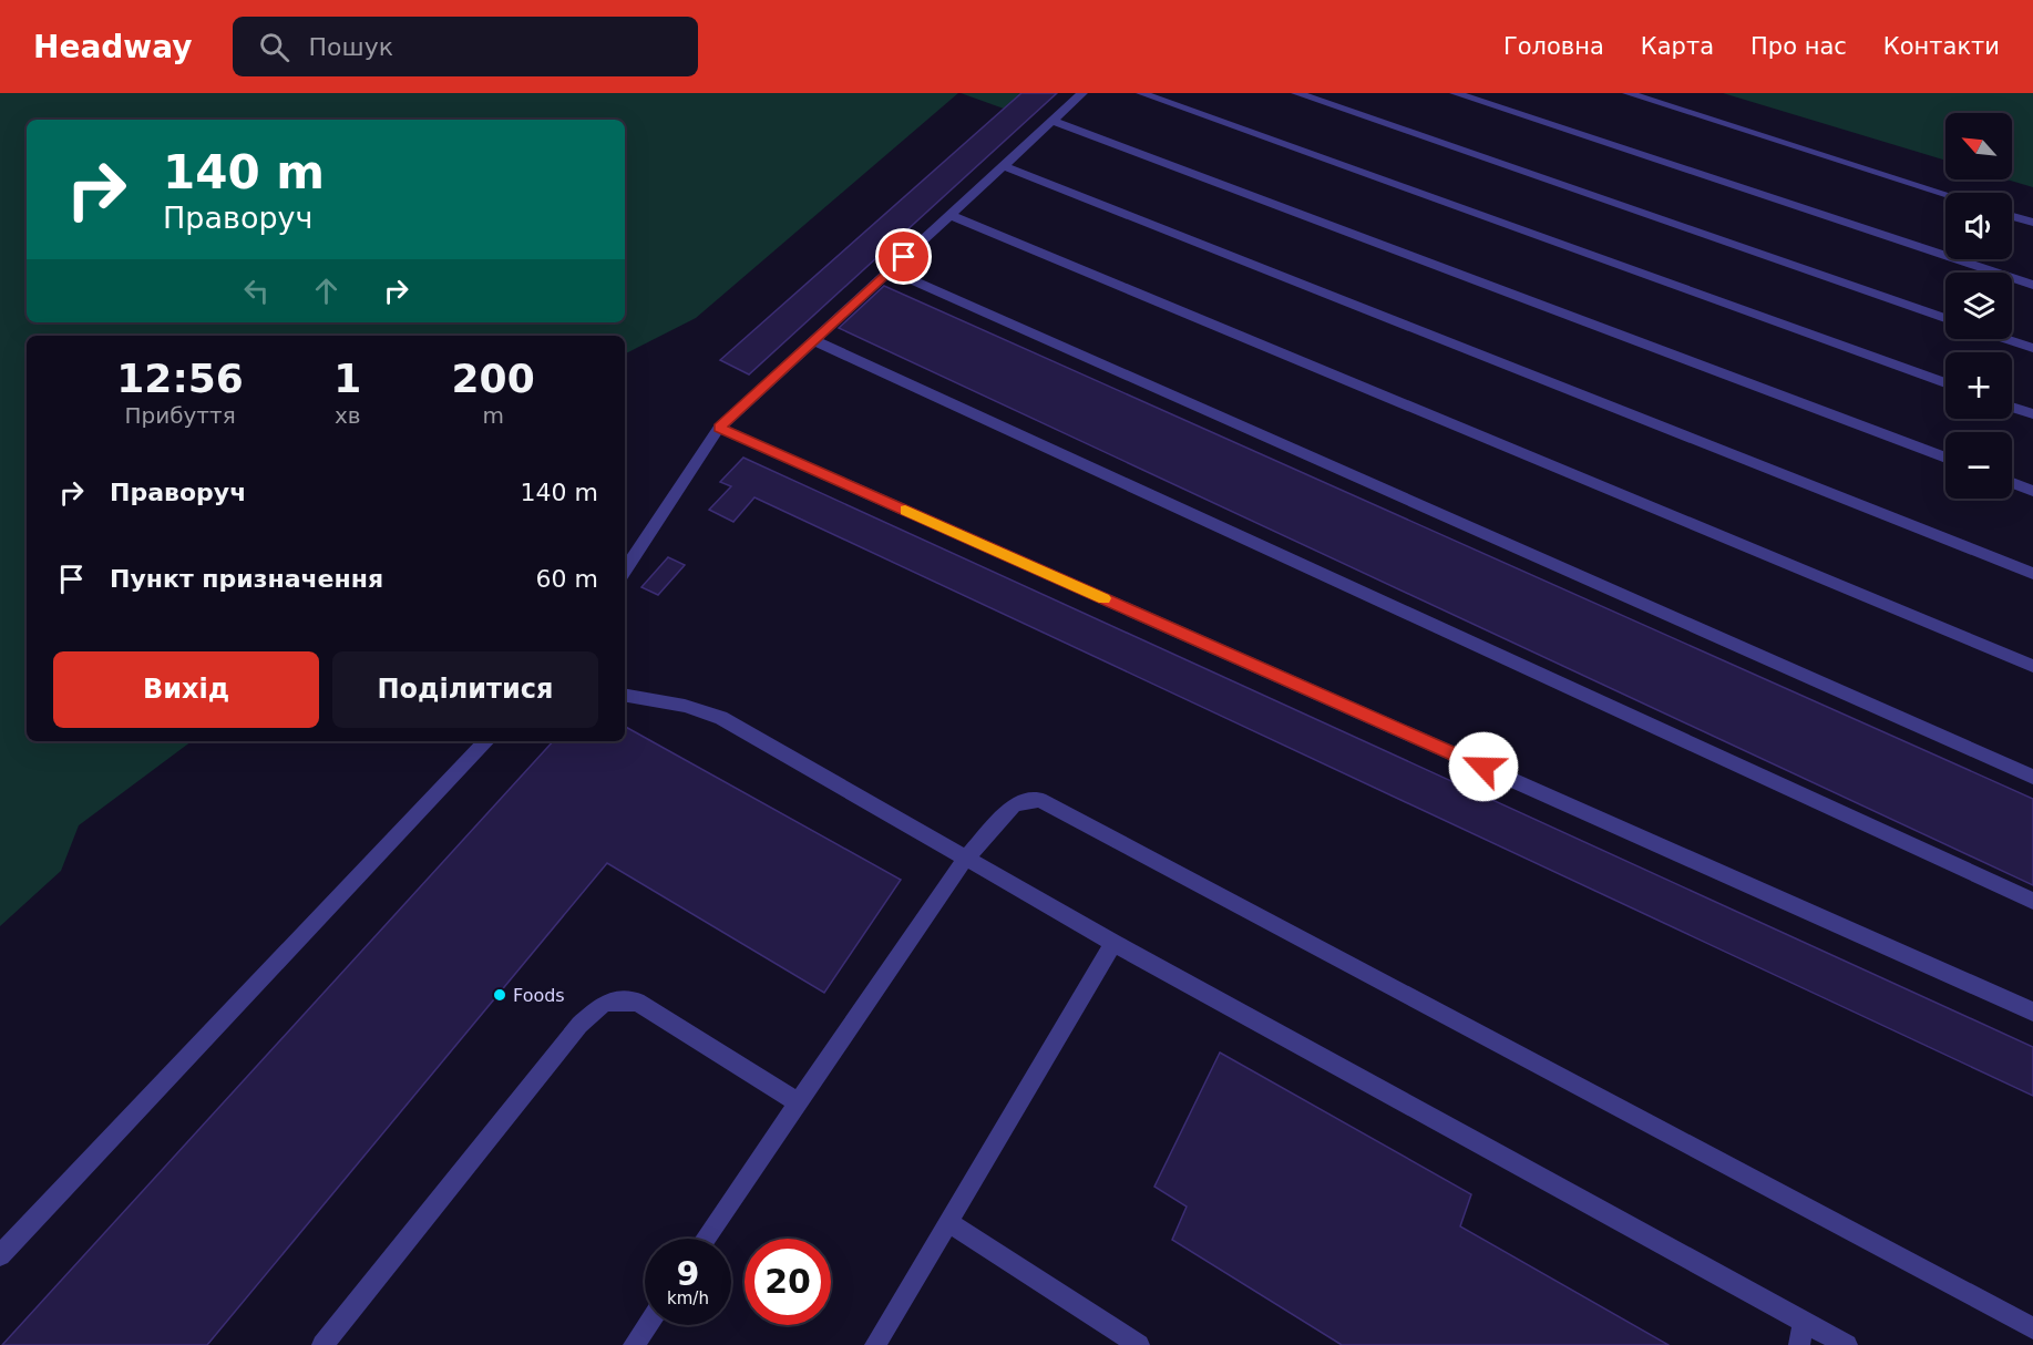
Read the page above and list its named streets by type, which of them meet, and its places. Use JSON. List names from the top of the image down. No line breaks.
{"places":["Foods"],"north":"top left","page":{"header":"Headway","search":"Пошук","nav":["Головна","Карта","Про нас","Контакти"],"map_buttons":["+","−"],"turn":["140 m","Праворуч"],"eta":["12:56","Прибуття","1","хв","200","m"],"list":[{"name":"Праворуч","value":"140 m"},{"name":"Пункт призначення","value":"60 m"}],"buttons":["Вихід","Поділитися"],"speed":"9 km/h","limit":"20"}}
